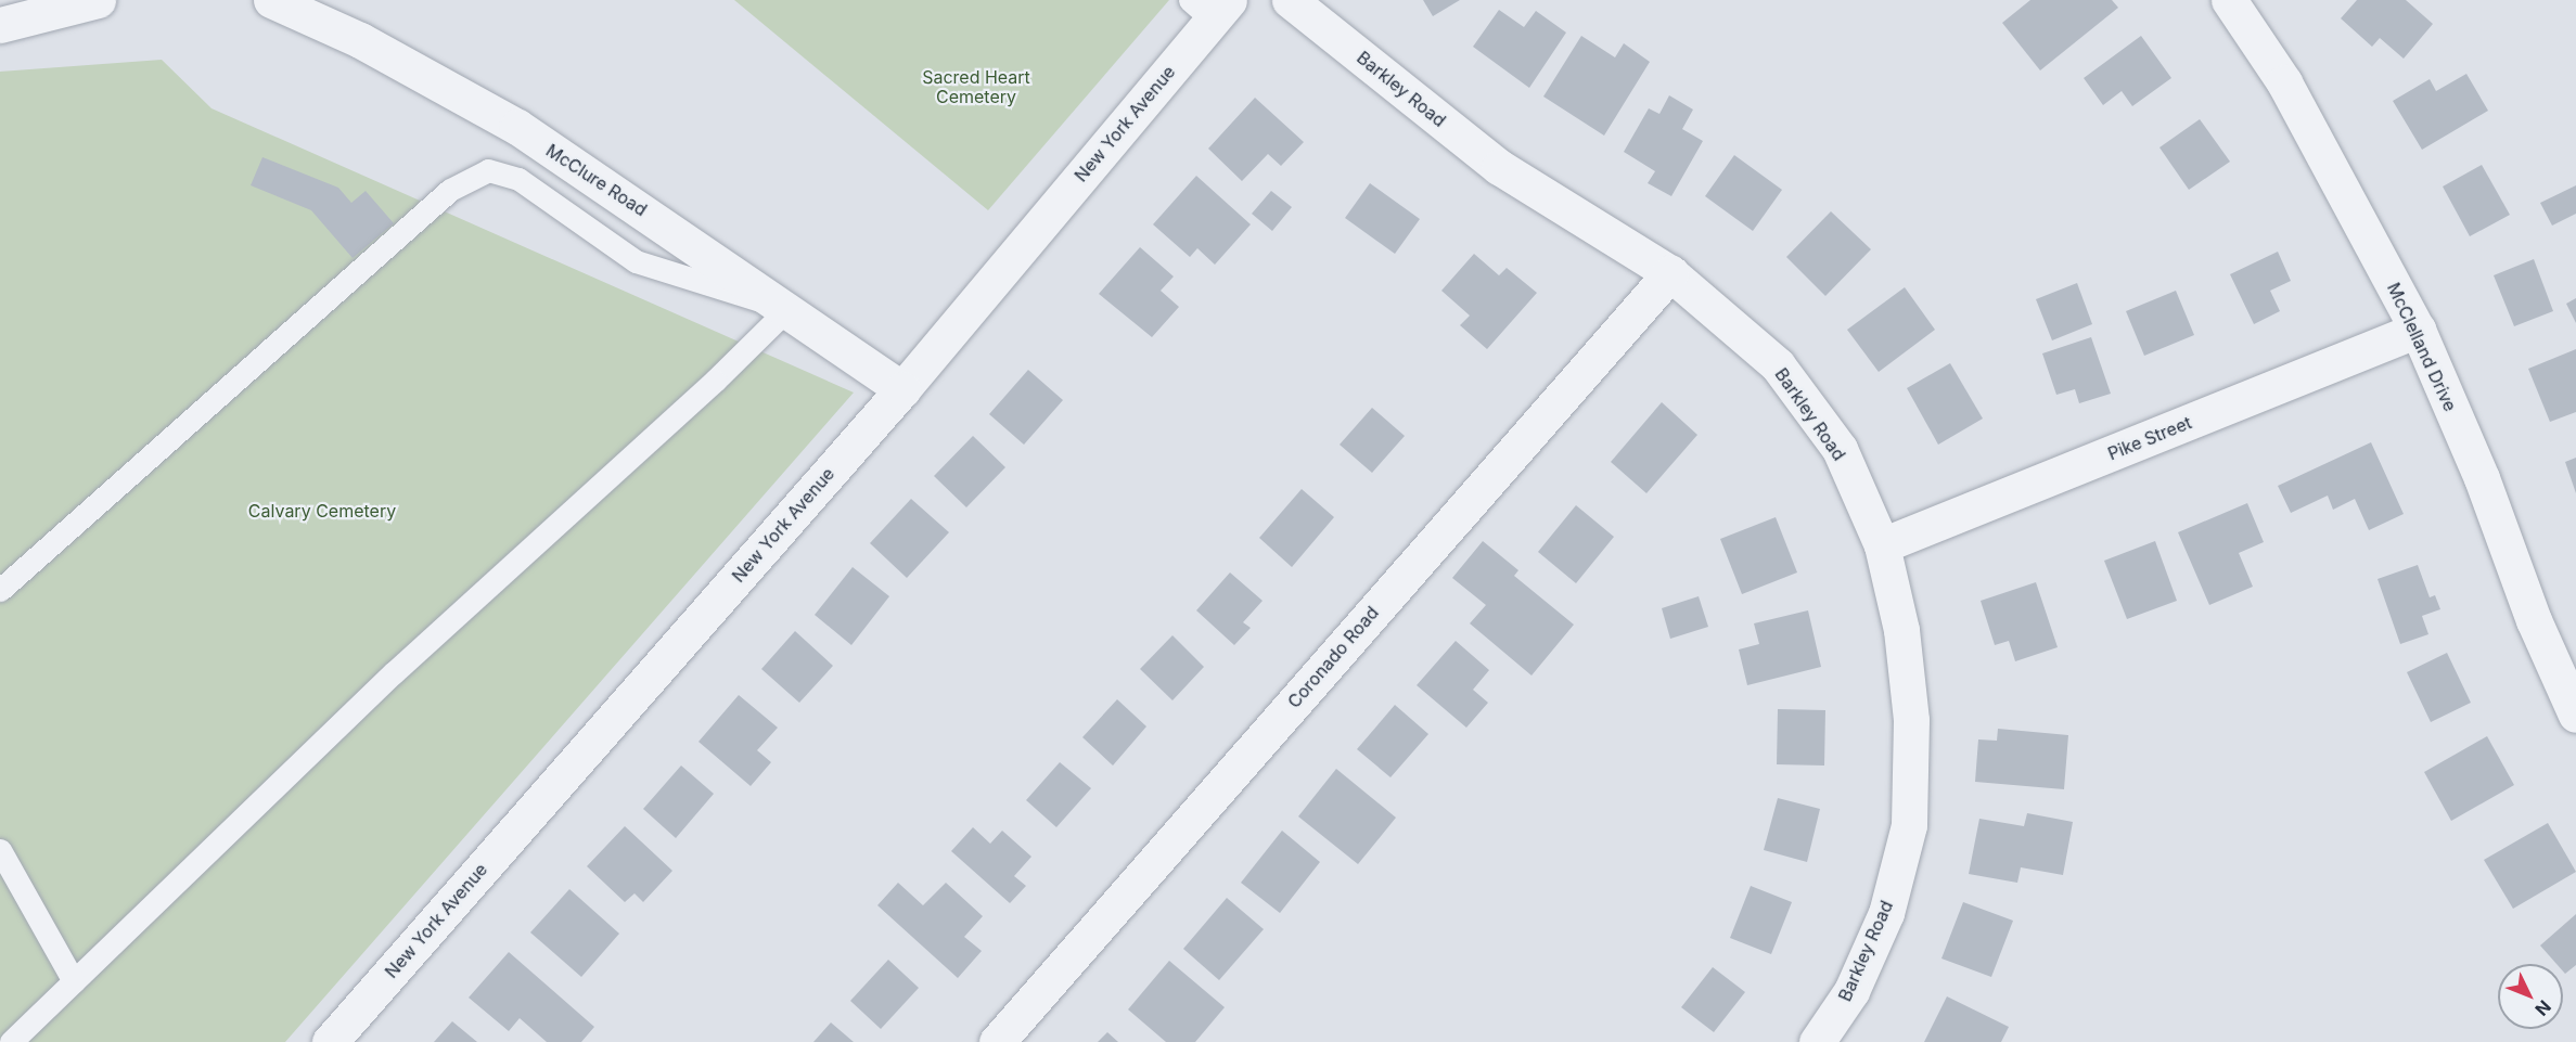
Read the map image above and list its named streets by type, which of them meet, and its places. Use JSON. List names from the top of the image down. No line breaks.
{"streets":{"street":["Barkley Road","New York Avenue","McClure Road","McClelland Drive","Pike Street","Coronado Road"]},"crossings":[["Barkley Road","Pike Street"],["Barkley Road","Coronado Road"],["New York Avenue","McClure Road"],["McClelland Drive","Pike Street"]],"parks":["Sacred Heart Cemetery","Calvary Cemetery"],"north":"bottom right"}
